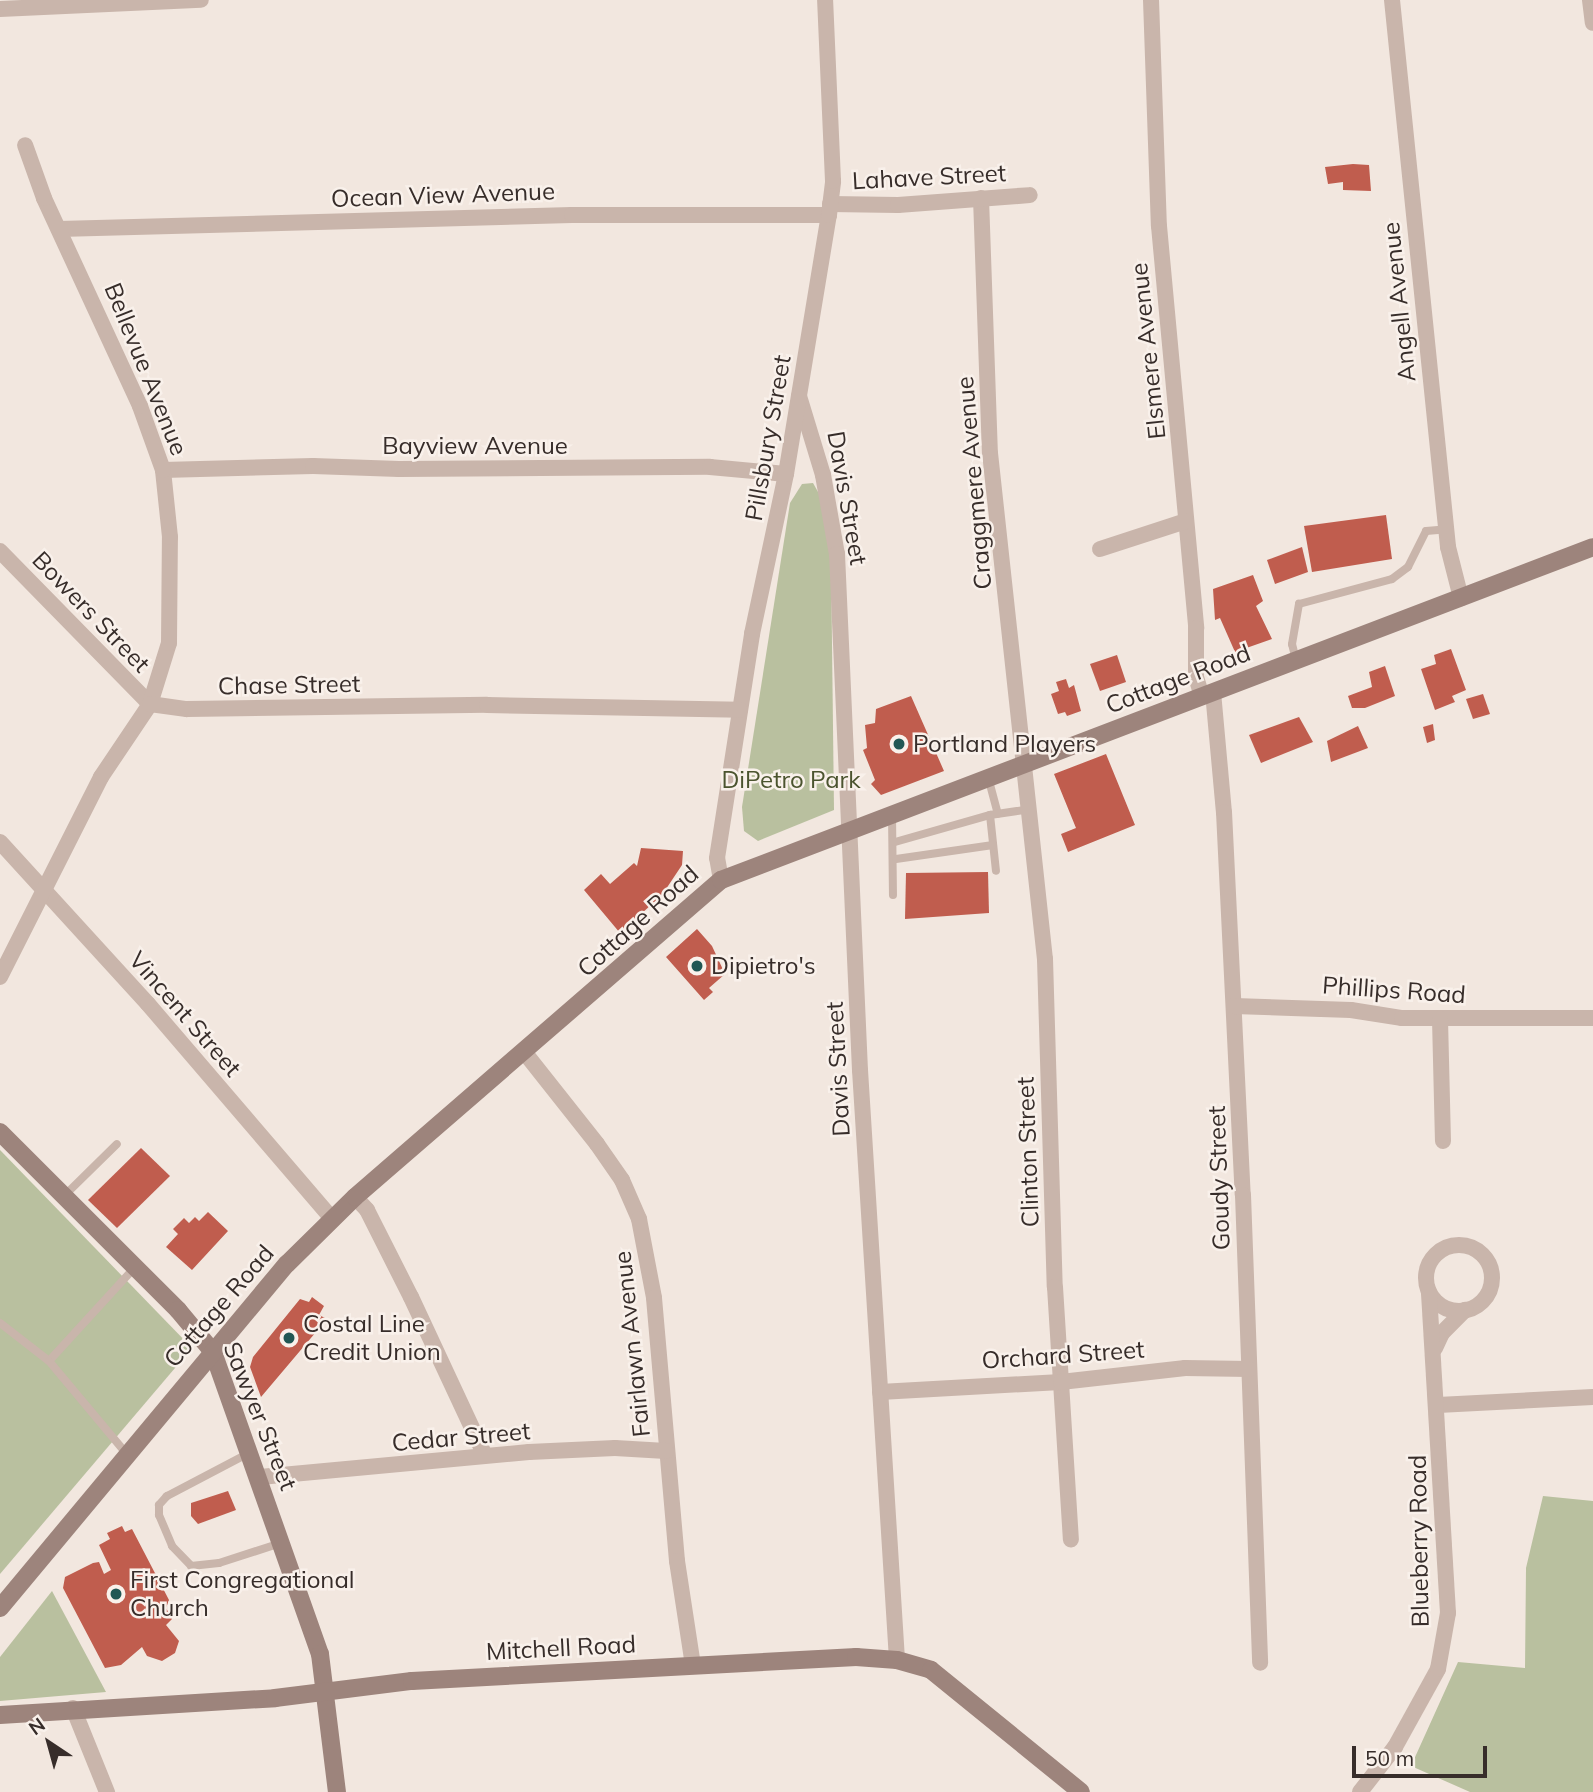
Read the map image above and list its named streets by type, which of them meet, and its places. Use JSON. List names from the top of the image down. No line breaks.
{"streets":{"street":["Lahave Street","Ocean View Avenue","Angell Avenue","Elsmere Avenue","Bellevue Avenue","Pillsbury Street","Bayview Avenue","Craggmere Avenue","Davis Street","Bowers Street","Cottage Road","Chase Street","Phillips Road","Vincent Street","Clinton Street","Goudy Street","Fairlawn Avenue","Orchard Street","Sawyer Street","Cedar Street","Blueberry Road","Mitchell Road"]},"crossings":[["Lahave Street","Ocean View Avenue"],["Lahave Street","Pillsbury Street"],["Lahave Street","Craggmere Avenue"],["Ocean View Avenue","Bellevue Avenue"],["Ocean View Avenue","Pillsbury Street"],["Angell Avenue","Cottage Road"],["Elsmere Avenue","Cottage Road"],["Elsmere Avenue","Goudy Street"],["Bellevue Avenue","Bayview Avenue"],["Bellevue Avenue","Bowers Street"],["Bellevue Avenue","Chase Street"],["Pillsbury Street","Bayview Avenue"],["Pillsbury Street","Davis Street"],["Pillsbury Street","Cottage Road"],["Pillsbury Street","Chase Street"],["Craggmere Avenue","Cottage Road"],["Craggmere Avenue","Clinton Street"],["Davis Street","Cottage Road"],["Davis Street","Orchard Street"],["Davis Street","Mitchell Road"],["Bowers Street","Chase Street"],["Cottage Road","Vincent Street"],["Cottage Road","Clinton Street"],["Cottage Road","Goudy Street"],["Cottage Road","Fairlawn Avenue"],["Cottage Road","Sawyer Street"],["Phillips Road","Goudy Street"],["Clinton Street","Orchard Street"],["Goudy Street","Orchard Street"],["Fairlawn Avenue","Cedar Street"],["Fairlawn Avenue","Mitchell Road"],["Sawyer Street","Cedar Street"],["Sawyer Street","Mitchell Road"]],"parks":["DiPetro Park"],"places":["Portland Players","Dipietro's","Costal Line Credit Union","First Congregational Church"],"scale_bar":"50 m","north":"top left"}
